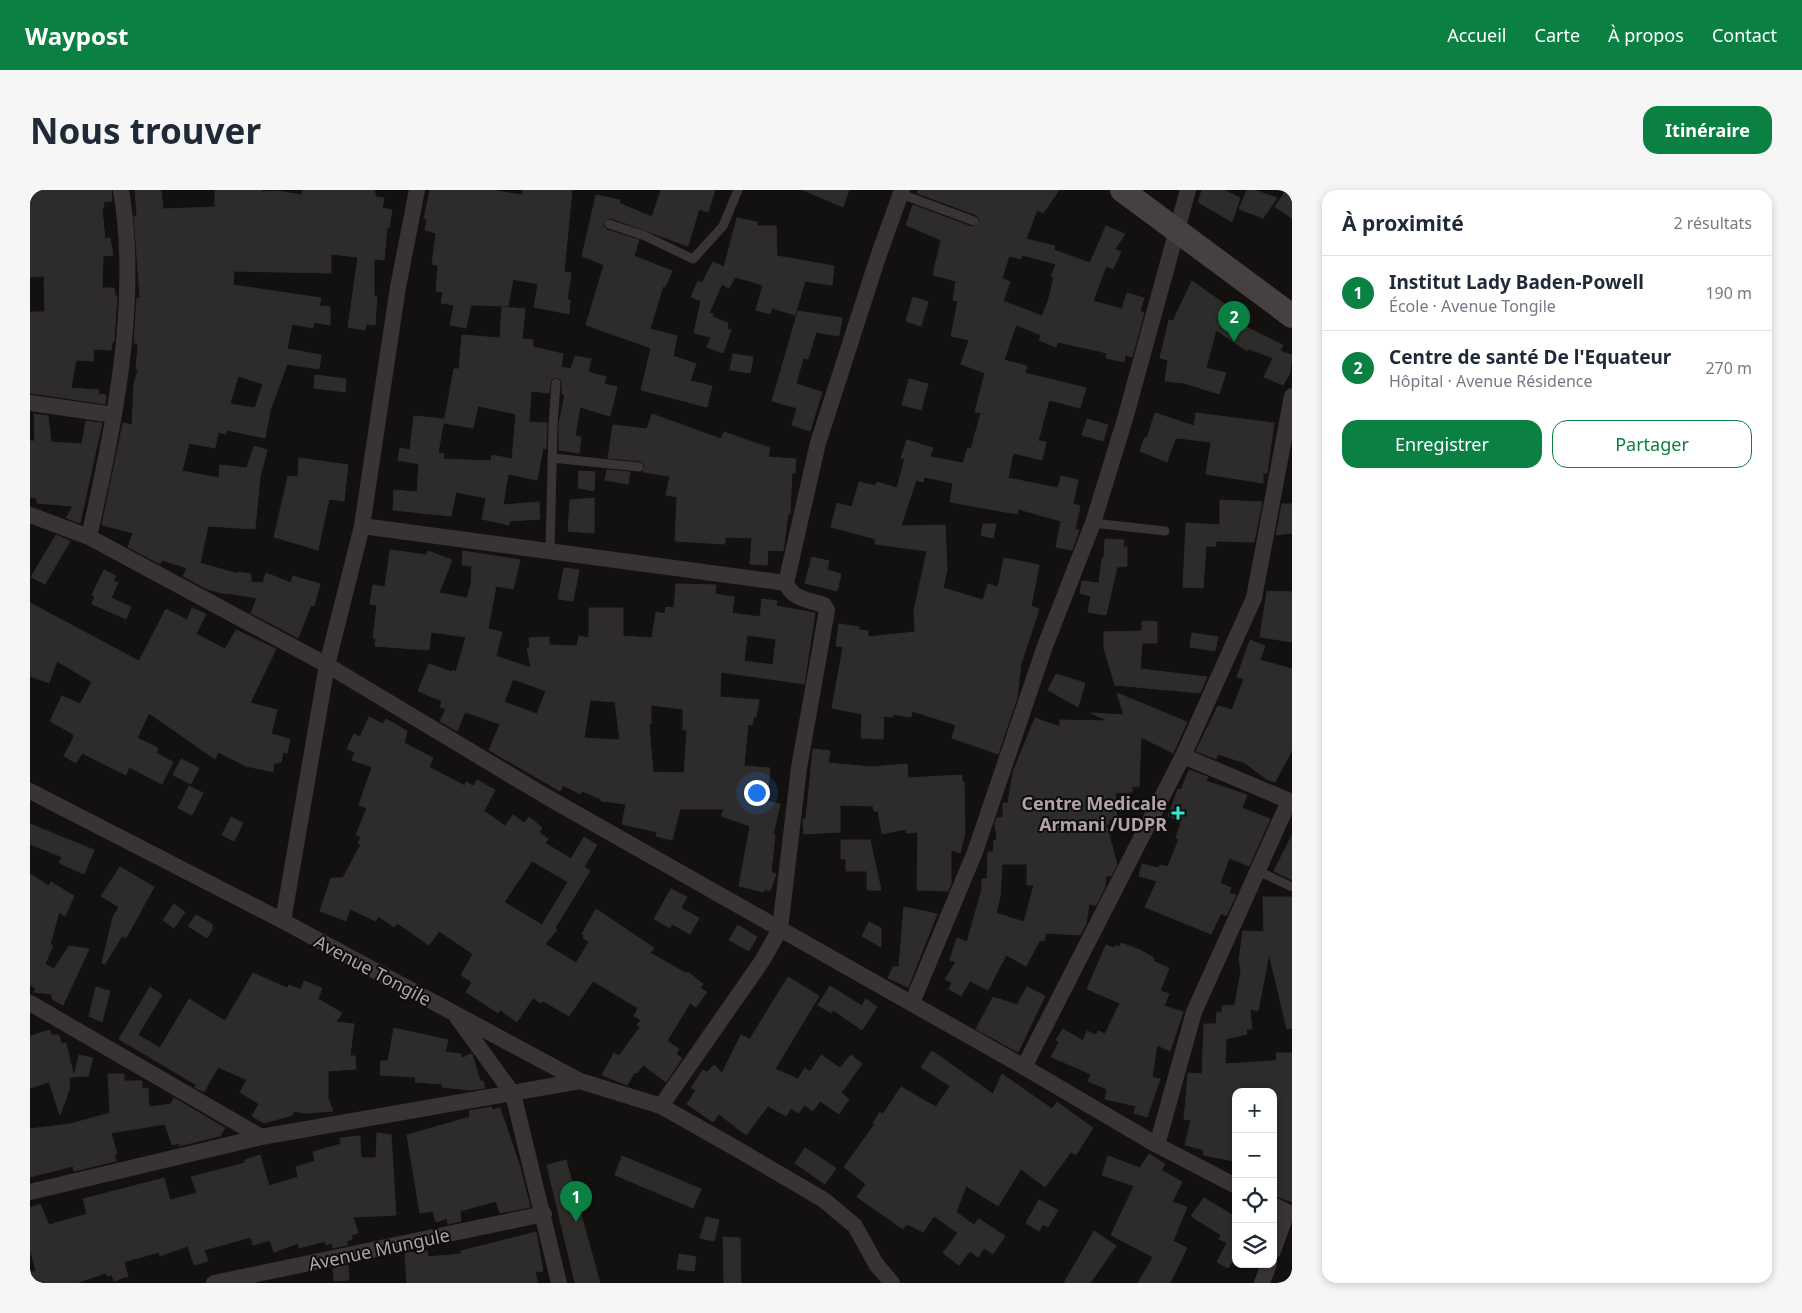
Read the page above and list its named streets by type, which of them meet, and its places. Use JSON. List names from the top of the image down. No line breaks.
{"streets":{"street":["Avenue Tongile","Avenue Mungule"]},"crossings":[["Avenue Tongile","Avenue Mungule"]],"places":{"health":["Centre Medicale Armani /UDPR"]},"page":{"header":"Waypost","nav":["Accueil","Carte","À propos","Contact"],"buttons":["Itinéraire",["Enregistrer","Partager"]],"title":"Nous trouver","heading":["À proximité","2 résultats"],"list":[{"mark":"1","name":"Institut Lady Baden-Powell","note":"École · Avenue Tongile","value":"190 m"},{"mark":"2","name":"Centre de santé De l'Equateur","note":"Hôpital · Avenue Résidence","value":"270 m"}],"pins":["2","1"],"map_buttons":["+","−"]}}
